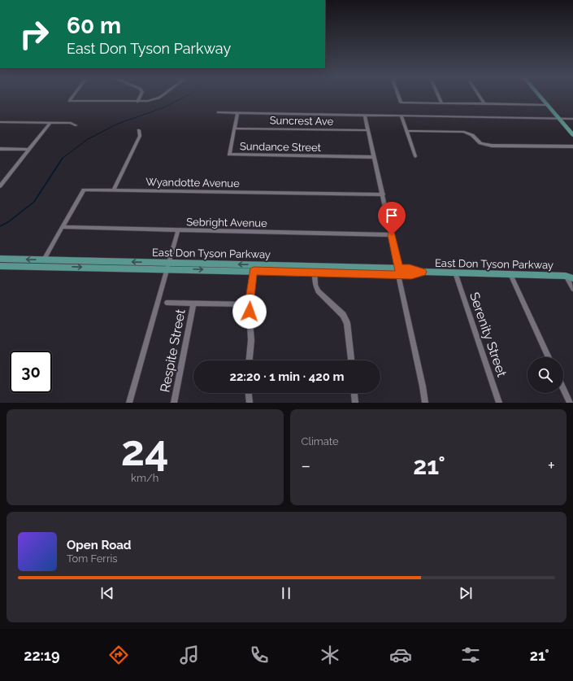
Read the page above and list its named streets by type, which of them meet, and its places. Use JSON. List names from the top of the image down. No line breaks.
{"streets":{"main road":["East Don Tyson Parkway"],"street":["Suncrest Ave","Sundance Street","Wyandotte Avenue","Sebright Avenue","Serenity Street","Respite Street"]},"crossings":[["Suncrest Ave","Sundance Street"],["Wyandotte Avenue","Sebright Avenue"],["Wyandotte Avenue","East Don Tyson Parkway"],["East Don Tyson Parkway","Serenity Street"]],"page":{"turn":["60 m","East Don Tyson Parkway"],"limit":"30","trip":"22:20 · 1 min · 420 m","tile":[["24","km/h"],"Climate"],"heat":["−","21°","+"],"song":["Open Road","Tom Ferris"],"tabs":["22:19","21°"]}}
